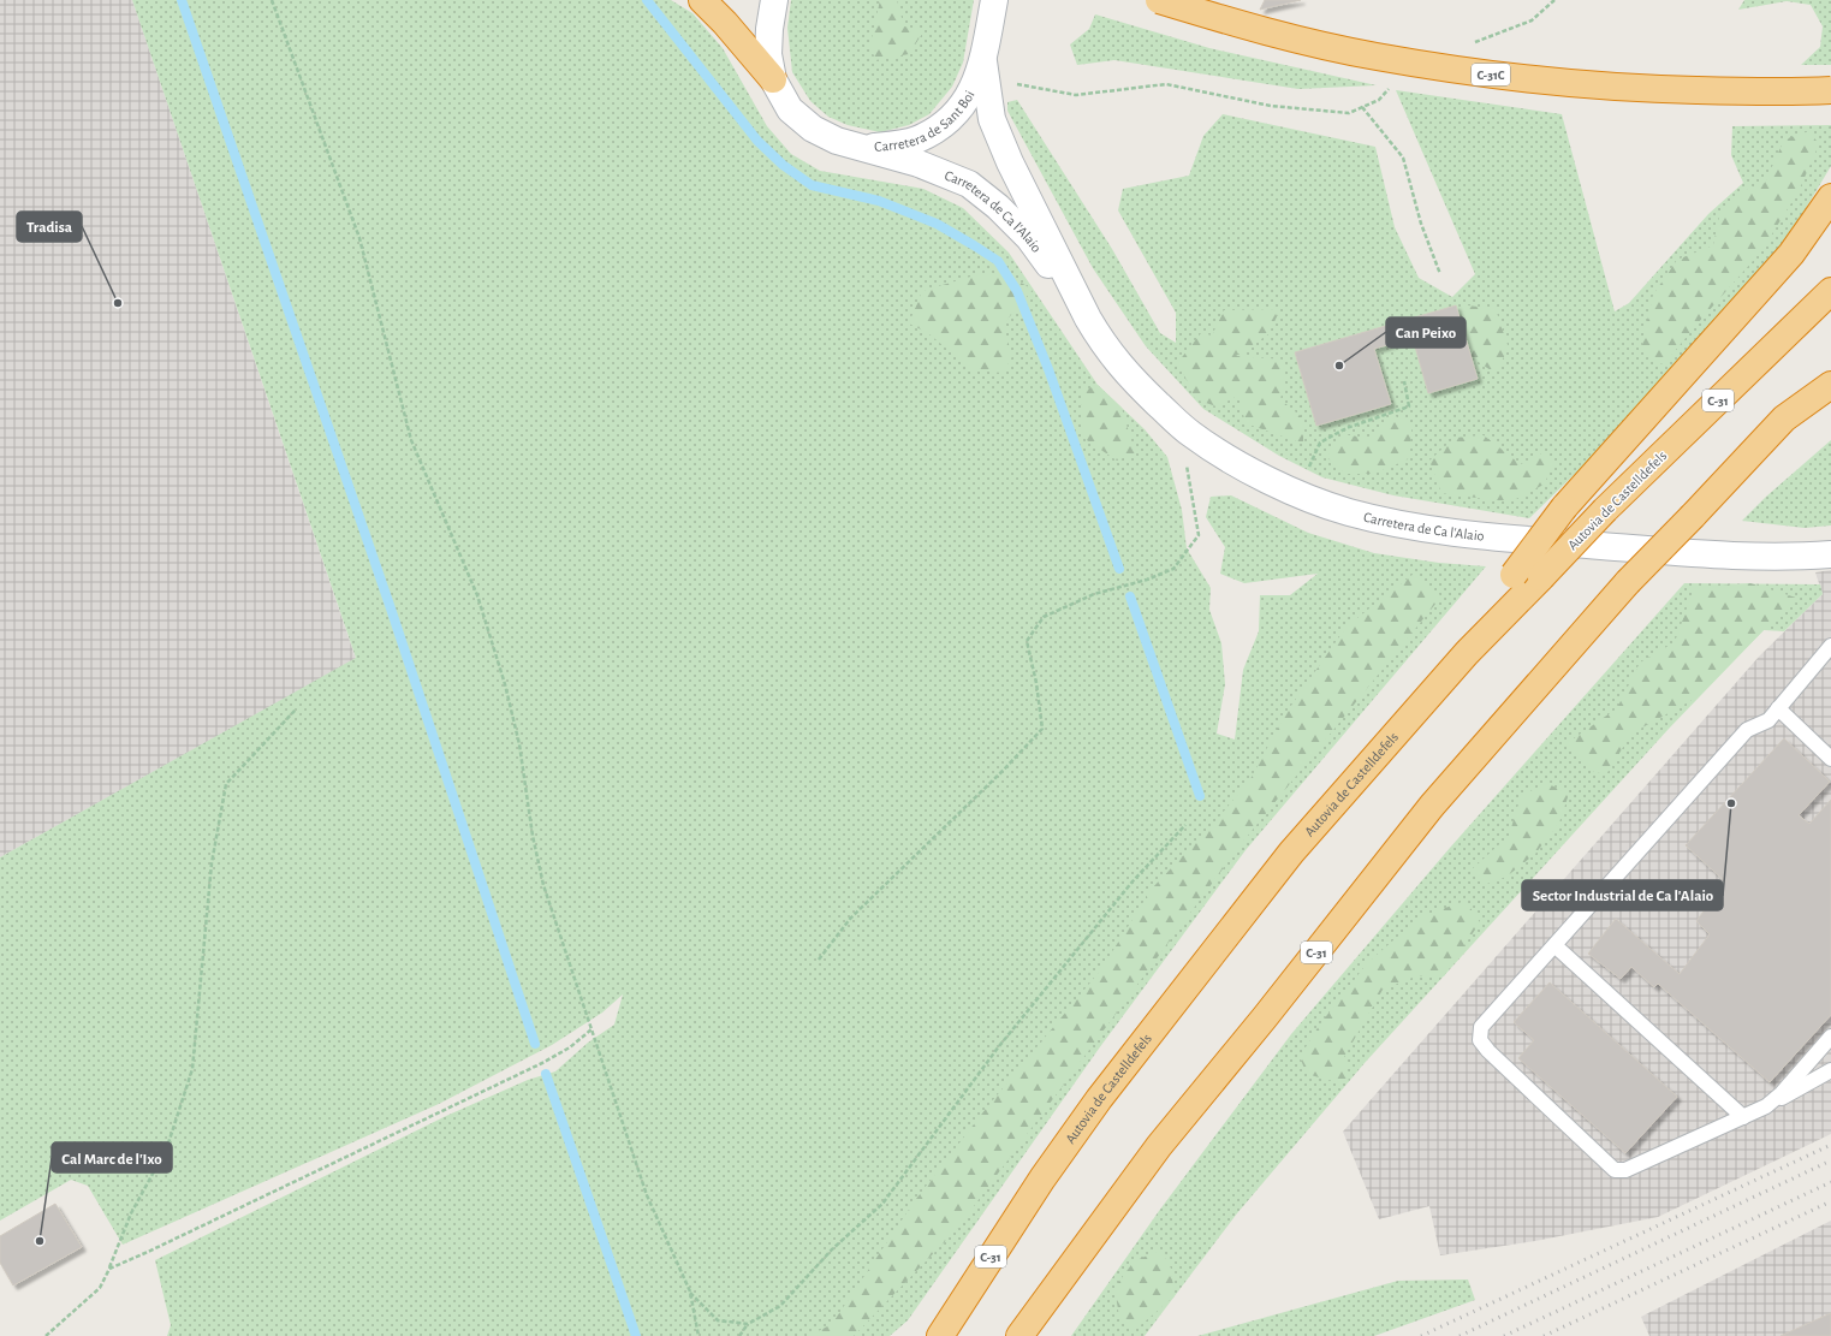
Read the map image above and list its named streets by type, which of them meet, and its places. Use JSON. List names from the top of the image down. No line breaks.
{"streets":{"highway":["C-31C","C-31","Autovia de Castelldefels"],"street":["Carretera de Sant Boi","Carretera de Ca l'Alaio"]},"crossings":[["Carretera de Sant Boi","Carretera de Ca l'Alaio"]],"places":["Tradisa","Can Peixo","Sector Industrial de Ca l'Alaio","Cal Marc de l'Ixo"]}
